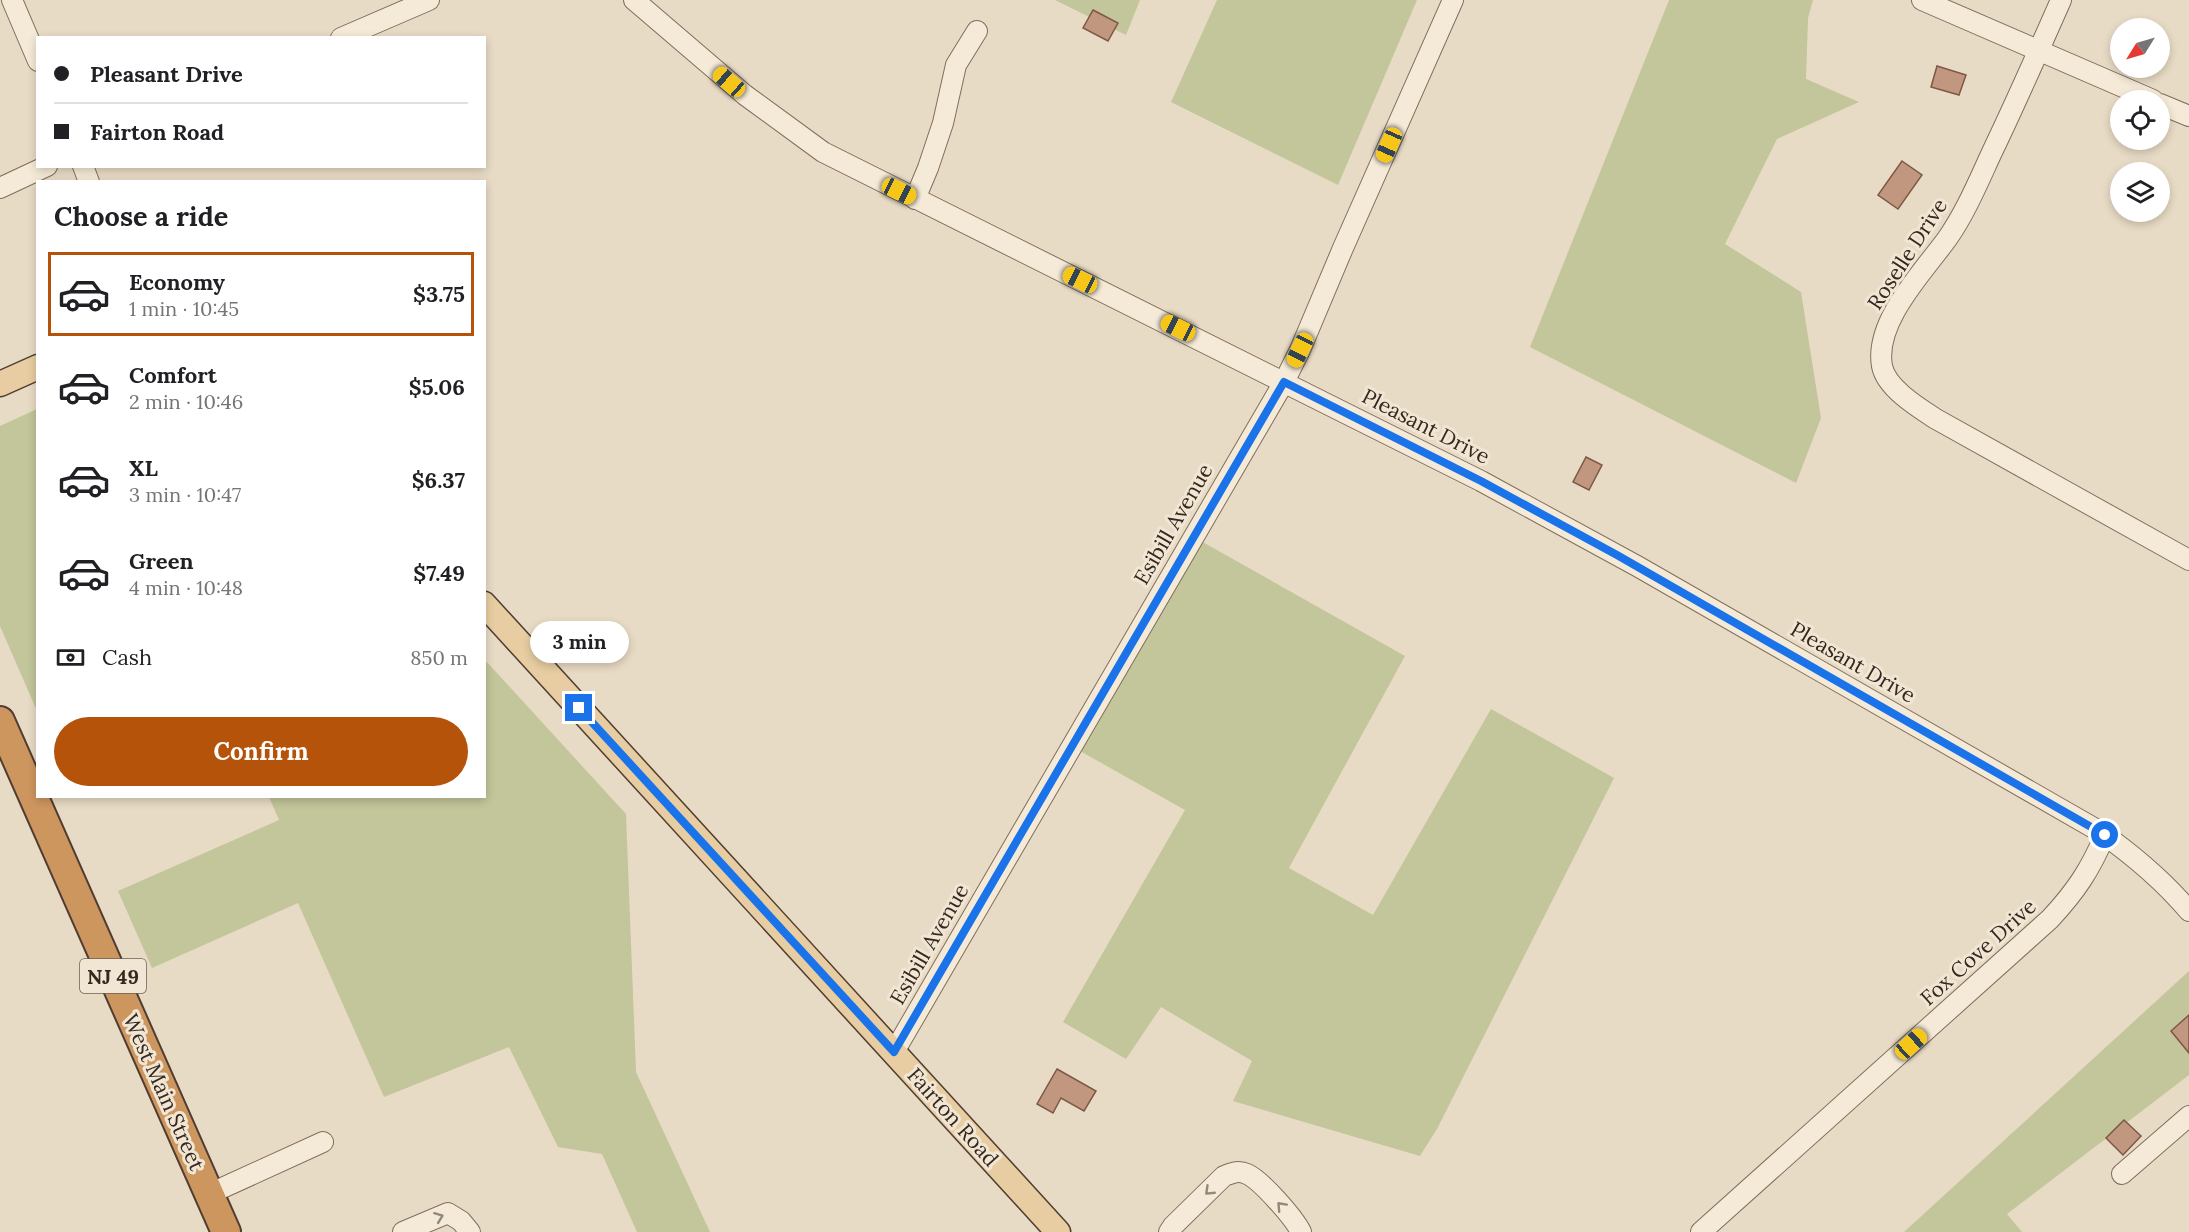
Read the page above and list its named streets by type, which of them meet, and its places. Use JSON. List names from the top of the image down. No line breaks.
{"streets":{"highway":["NJ 49","West Main Street"],"main road":["Fairton Road"],"street":["Roselle Drive","Pleasant Drive","Esibill Avenue","Fox Cove Drive"]},"crossings":[["Pleasant Drive","Esibill Avenue"],["Pleasant Drive","Fox Cove Drive"],["Esibill Avenue","Fairton Road"]],"north":"bottom left","page":{"banner":["Pleasant Drive","Fairton Road"],"heading":"Choose a ride","list":[{"name":"Economy","note":"1 min · 10:45","value":"$3.75"},{"name":"Comfort","note":"2 min · 10:46","value":"$5.06"},{"name":"XL","note":"3 min · 10:47","value":"$6.37"},{"name":"Green","note":"4 min · 10:48","value":"$7.49"}],"bubble":"3 min","pay":["Cash","850 m"],"buttons":"Confirm"}}
